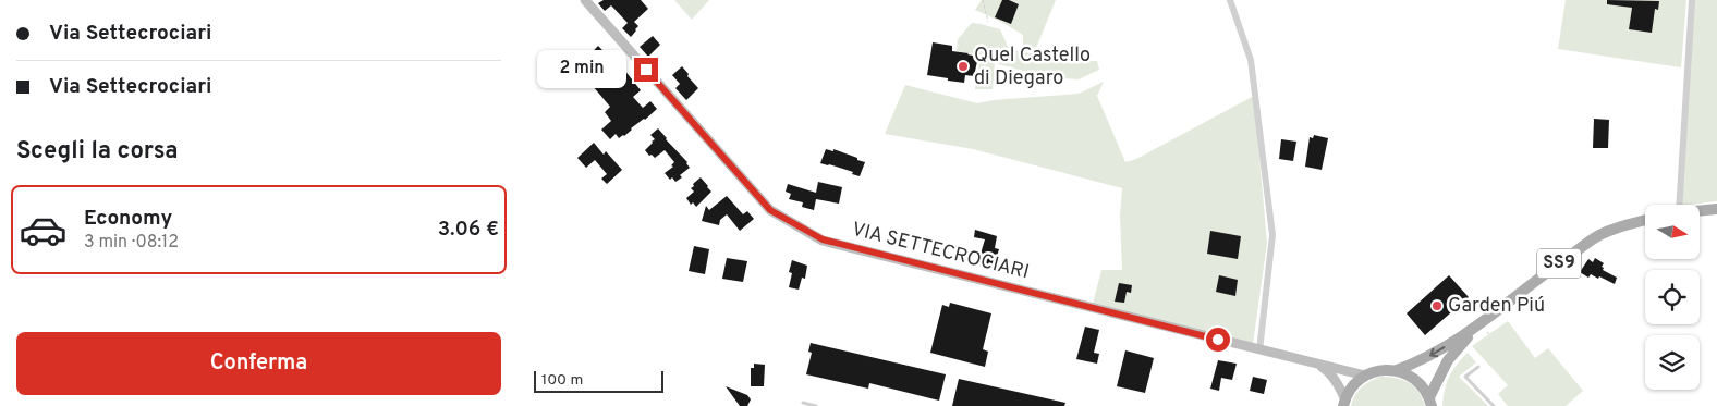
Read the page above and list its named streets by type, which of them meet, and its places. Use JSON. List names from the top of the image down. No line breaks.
{"streets":{"main road":["VIA SETTECROCIARI","SS9"]},"places":["Quel Castello di Diegaro","Garden Piú"],"scale_bar":"100 m","north":"right","page":{"banner":["Via Settecrociari","Via Settecrociari"],"bubble":"2 min","heading":"Scegli la corsa","list":[{"name":"Economy","note":"3 min · 08:12","value":"3.06 €"}],"buttons":"Conferma","scale":"100 m"}}
